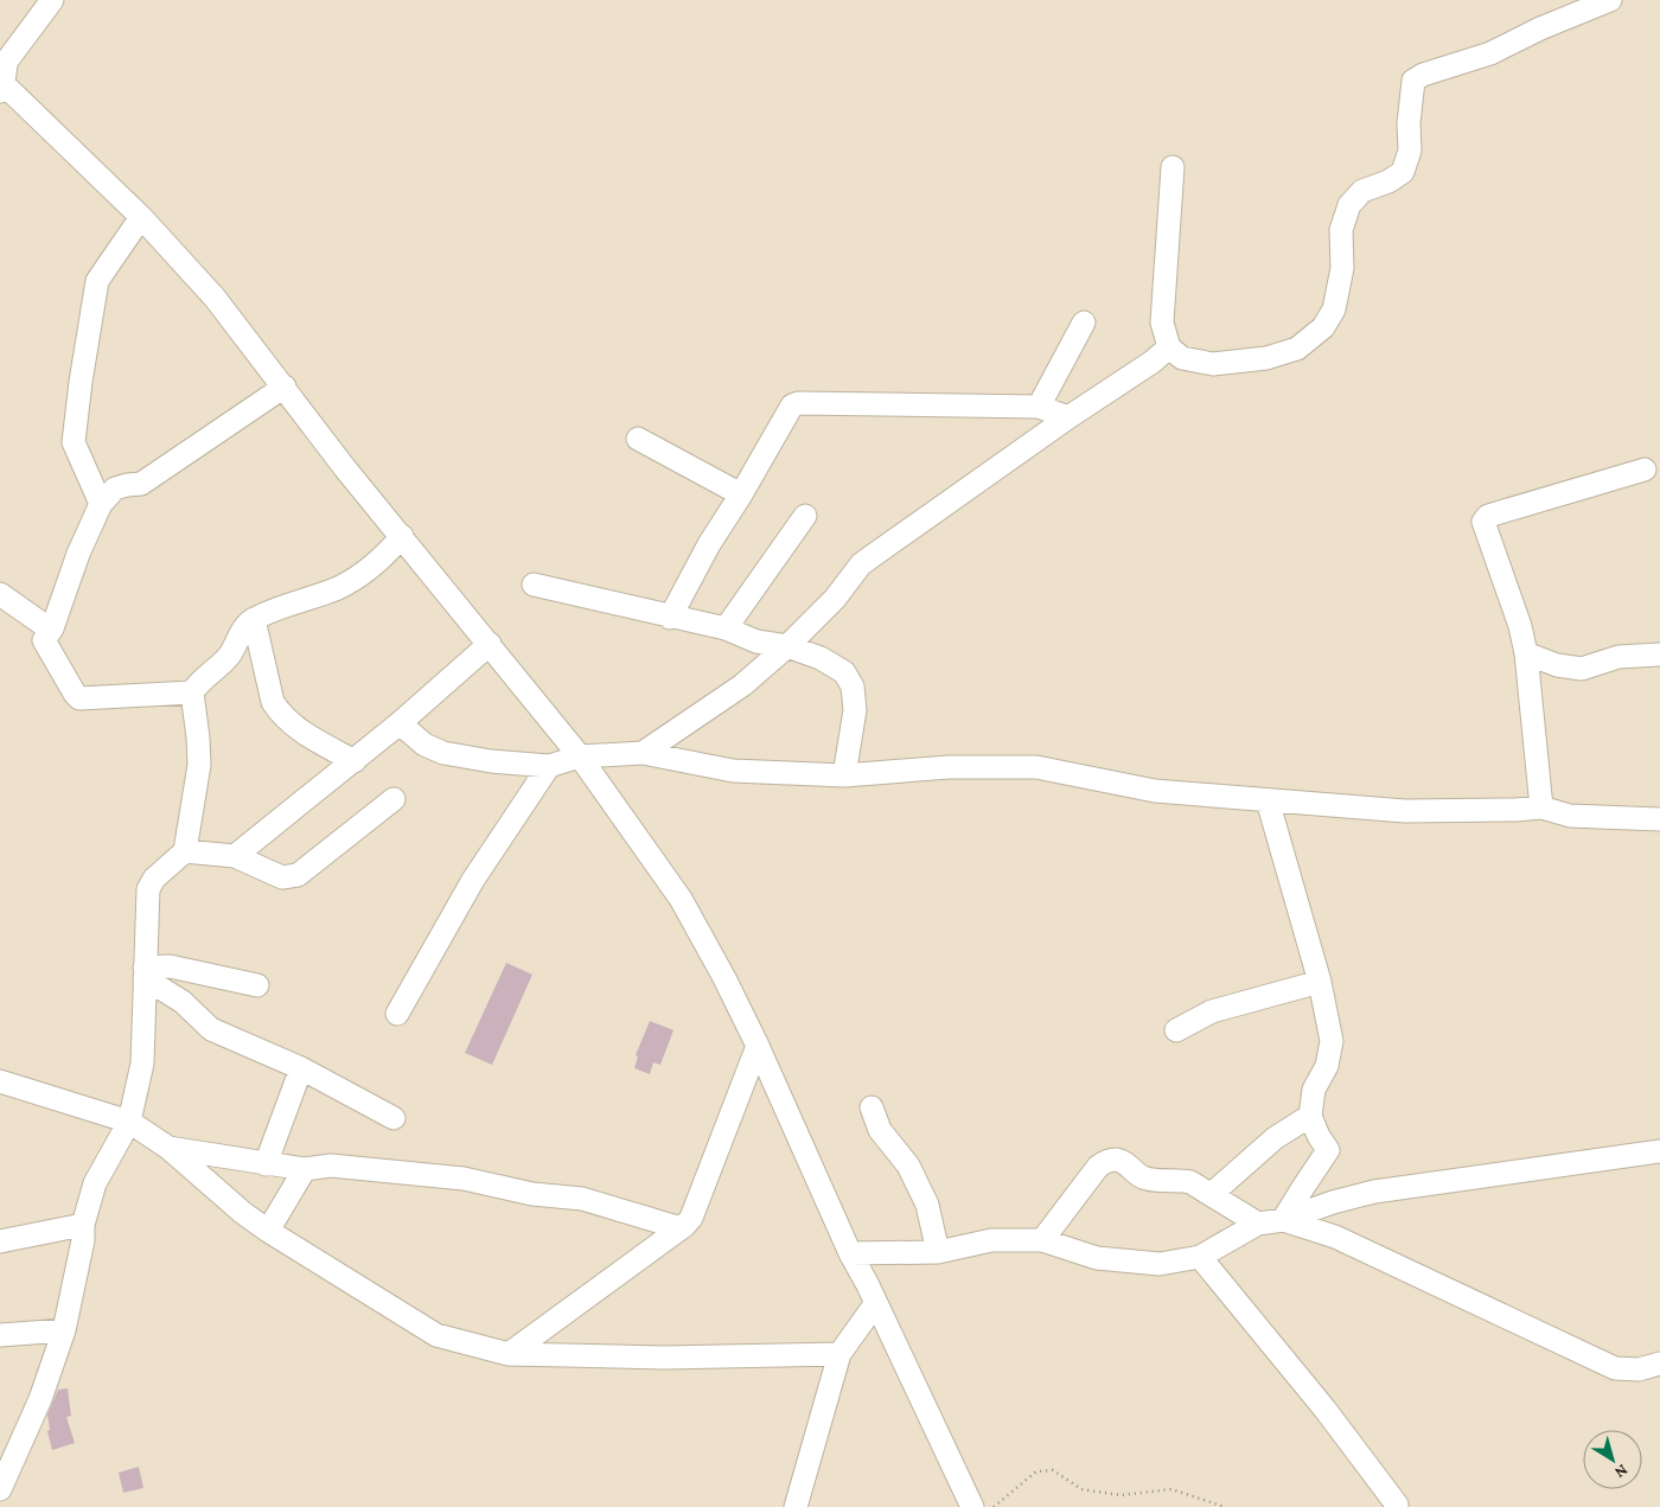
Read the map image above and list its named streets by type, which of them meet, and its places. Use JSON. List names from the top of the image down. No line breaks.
{"north":"bottom right"}
